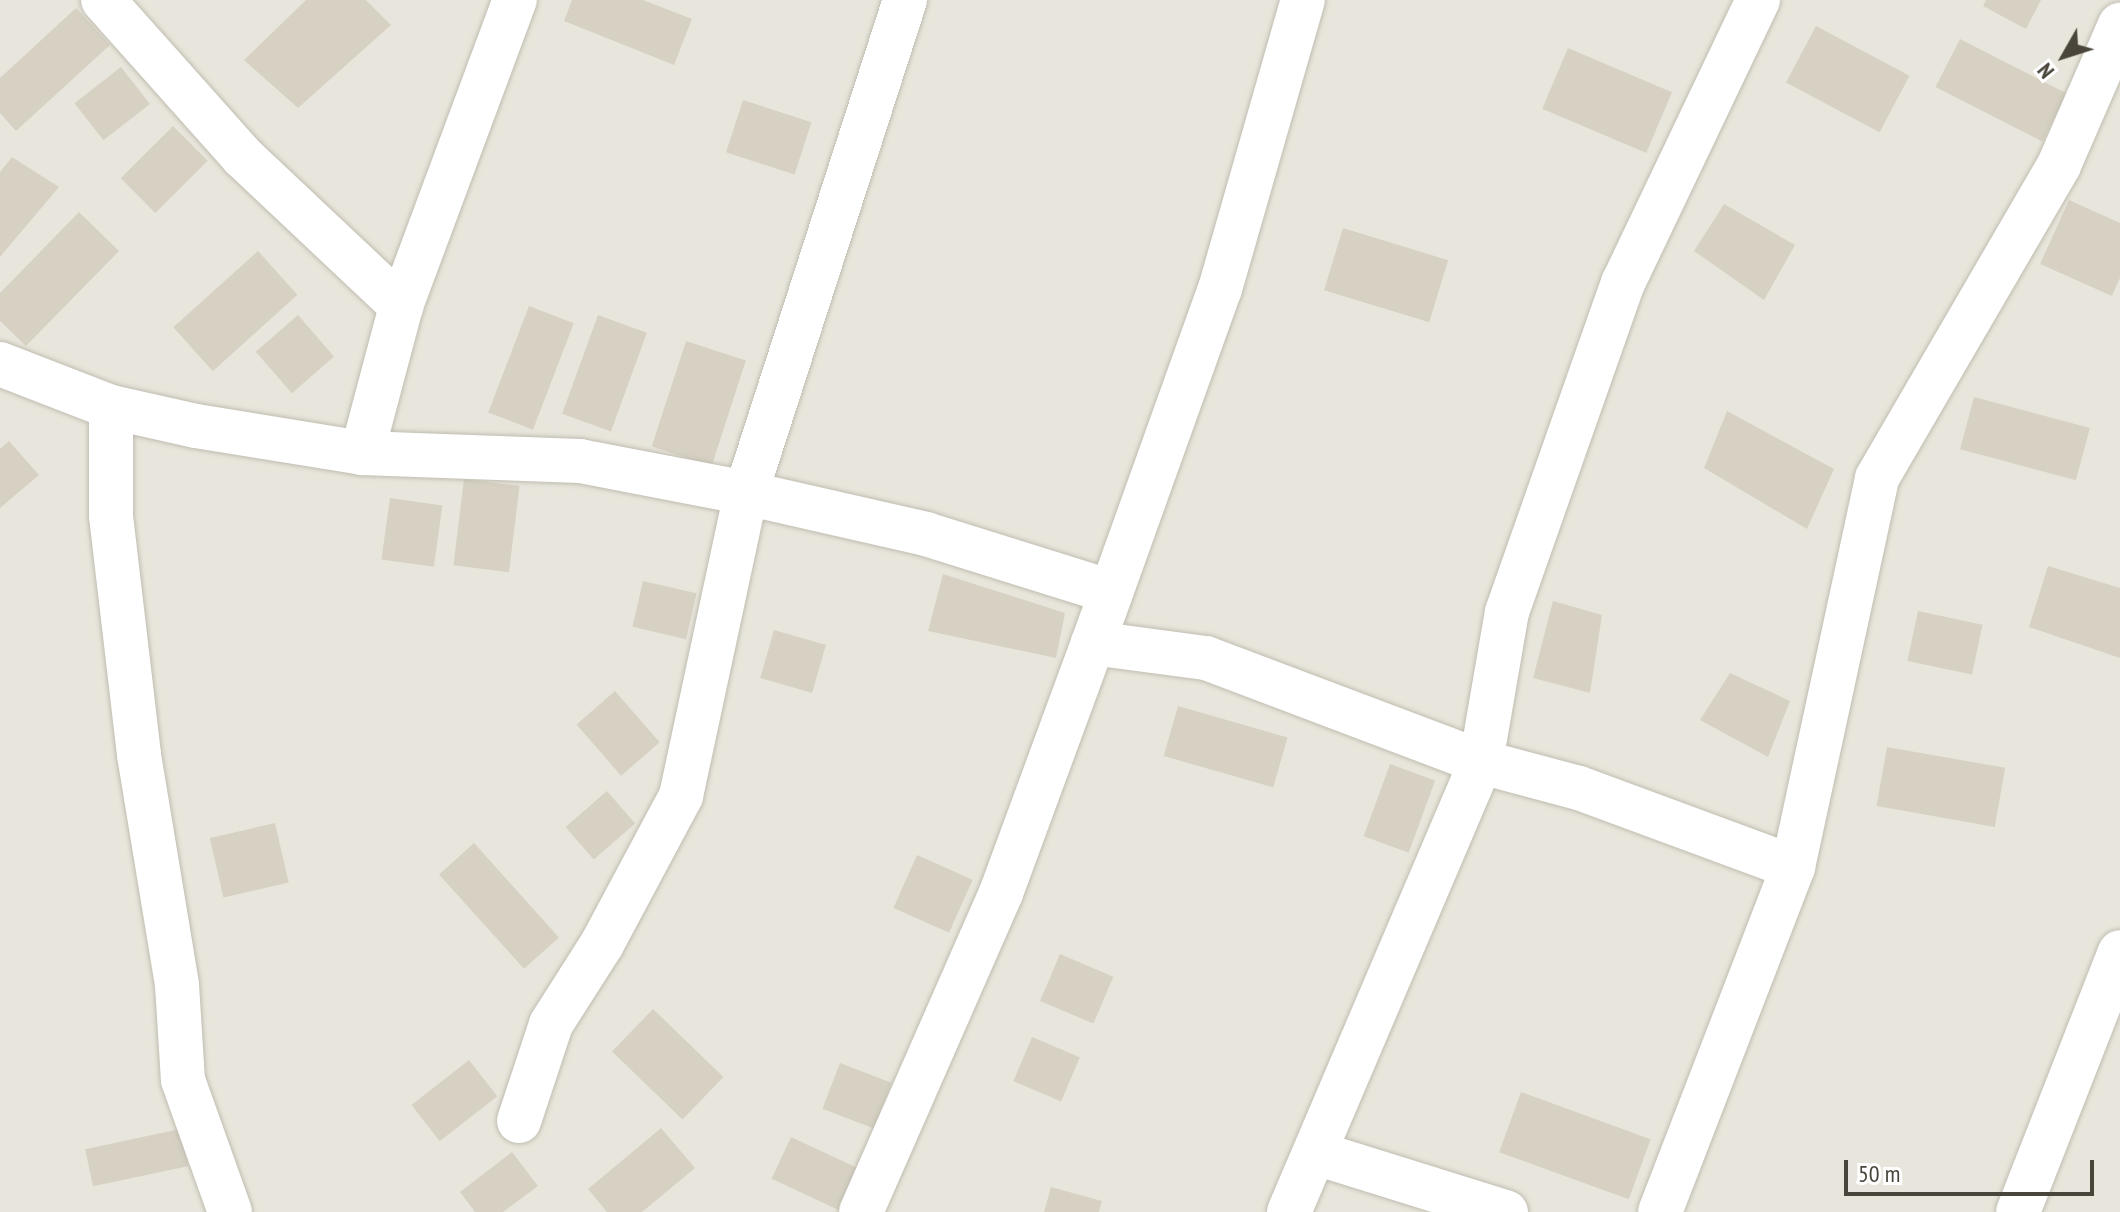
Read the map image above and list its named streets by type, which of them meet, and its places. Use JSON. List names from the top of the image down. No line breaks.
{"scale_bar":"50 m","north":"bottom left"}
